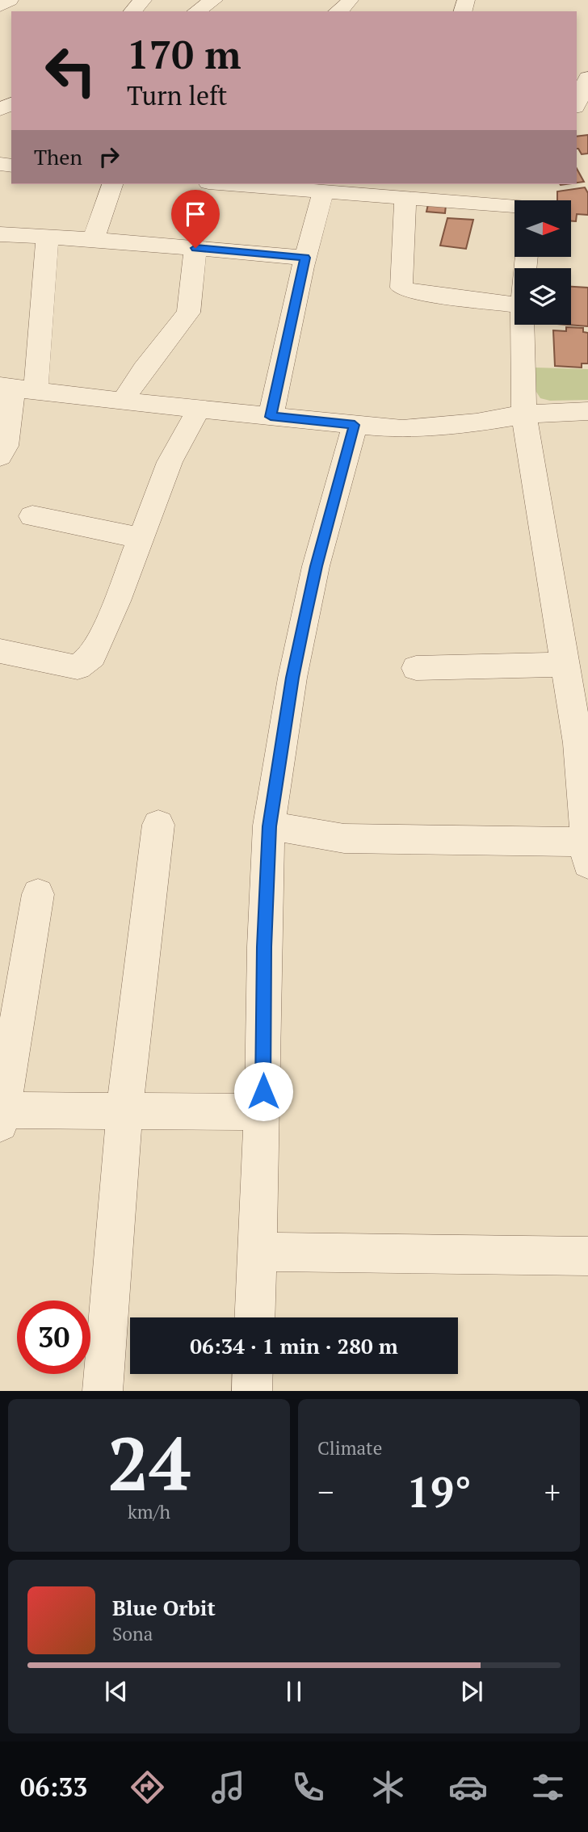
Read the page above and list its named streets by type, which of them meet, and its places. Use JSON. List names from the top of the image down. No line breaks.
{"north":"right","page":{"turn":["170 m","Turn left"],"then":"Then","limit":"30","trip":"06:34 · 1 min · 280 m","tile":[["24","km/h"],"Climate"],"heat":["−","19°","+"],"song":["Blue Orbit","Sona"],"tabs":"06:33"}}
